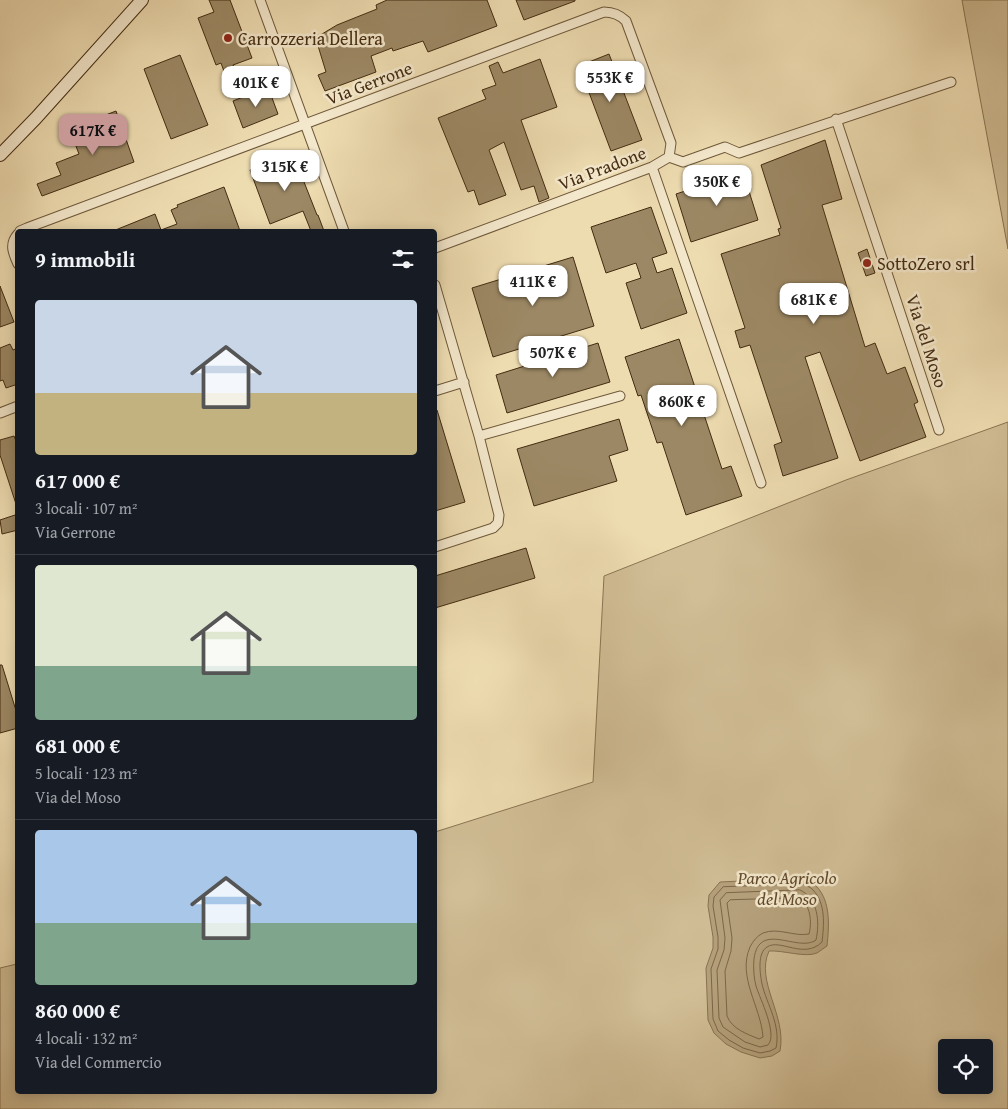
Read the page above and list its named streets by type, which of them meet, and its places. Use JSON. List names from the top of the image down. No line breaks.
{"streets":{"street":["Via Gerrone","Via Pradone","Via del Moso"]},"crossings":[["Via Gerrone","Via Pradone"],["Via Pradone","Via del Moso"]],"parks":["Parco Agricolo del Moso"],"places":["Carrozzeria Dellera","SottoZero srl"],"page":{"price":["553K €","401K €","617K €","315K €","350K €","411K €","681K €","507K €","860K €"],"heading":"9 immobili","list":[{"name":"617 000 €","note":"3 locali · 107 m² · Via Gerrone"},{"name":"681 000 €","note":"5 locali · 123 m² · Via del Moso"},{"name":"860 000 €","note":"4 locali · 132 m² · Via del Commercio"}]}}
